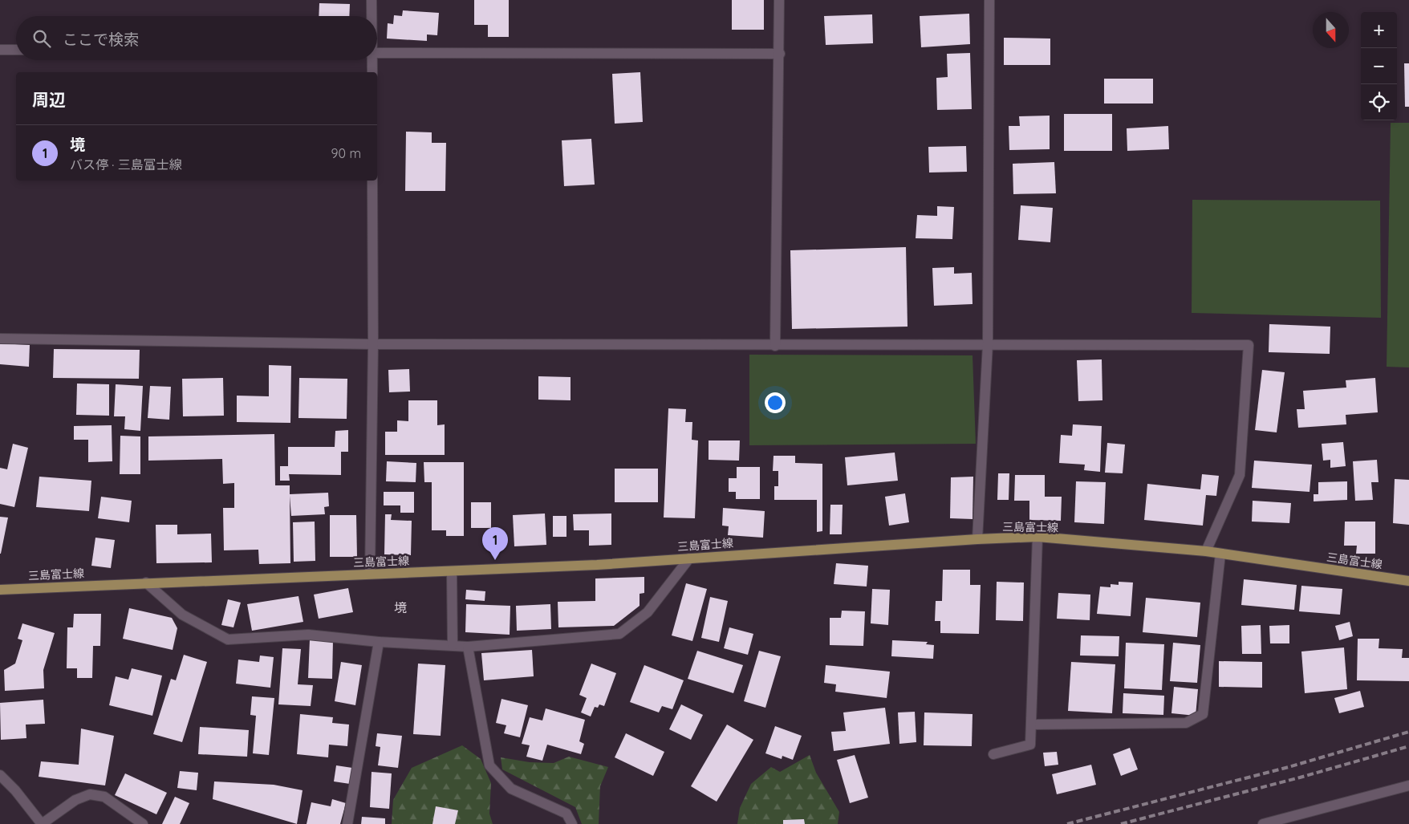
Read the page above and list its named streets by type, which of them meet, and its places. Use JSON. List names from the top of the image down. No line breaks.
{"streets":{"main road":["三島富士線"]},"districts":["境"],"north":"bottom","page":{"map_buttons":["+","−"],"search":"ここで検索","heading":"周辺","list":[{"mark":"1","name":"境","note":"バス停 · 三島富士線","value":"90 m"}],"pins":"1"}}
